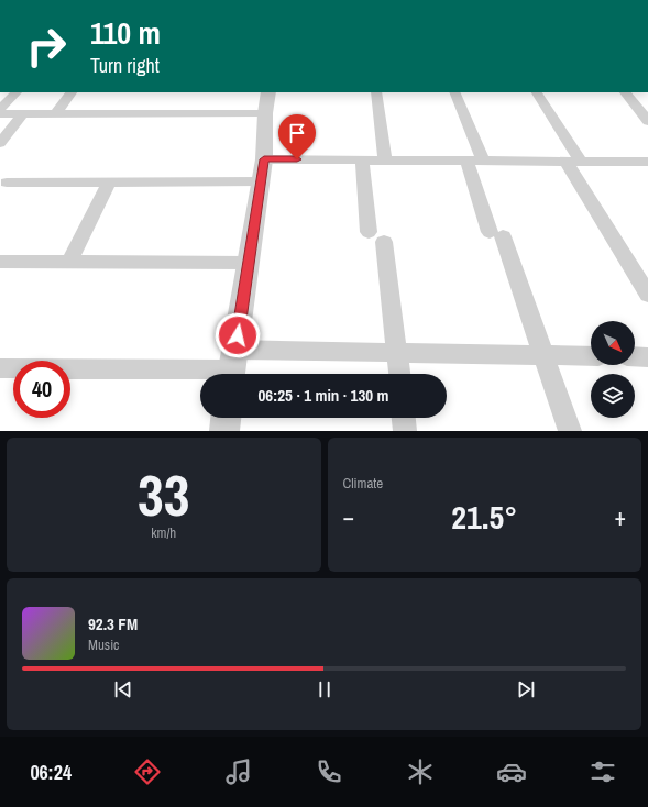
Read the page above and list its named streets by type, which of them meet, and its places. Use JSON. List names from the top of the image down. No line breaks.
{"north":"bottom right","page":{"turn":["110 m","Turn right"],"limit":"40","trip":"06:25 · 1 min · 130 m","tile":[["33","km/h"],"Climate"],"heat":["−","21.5°","+"],"song":["92.3 FM","Music"],"tabs":"06:24"}}
